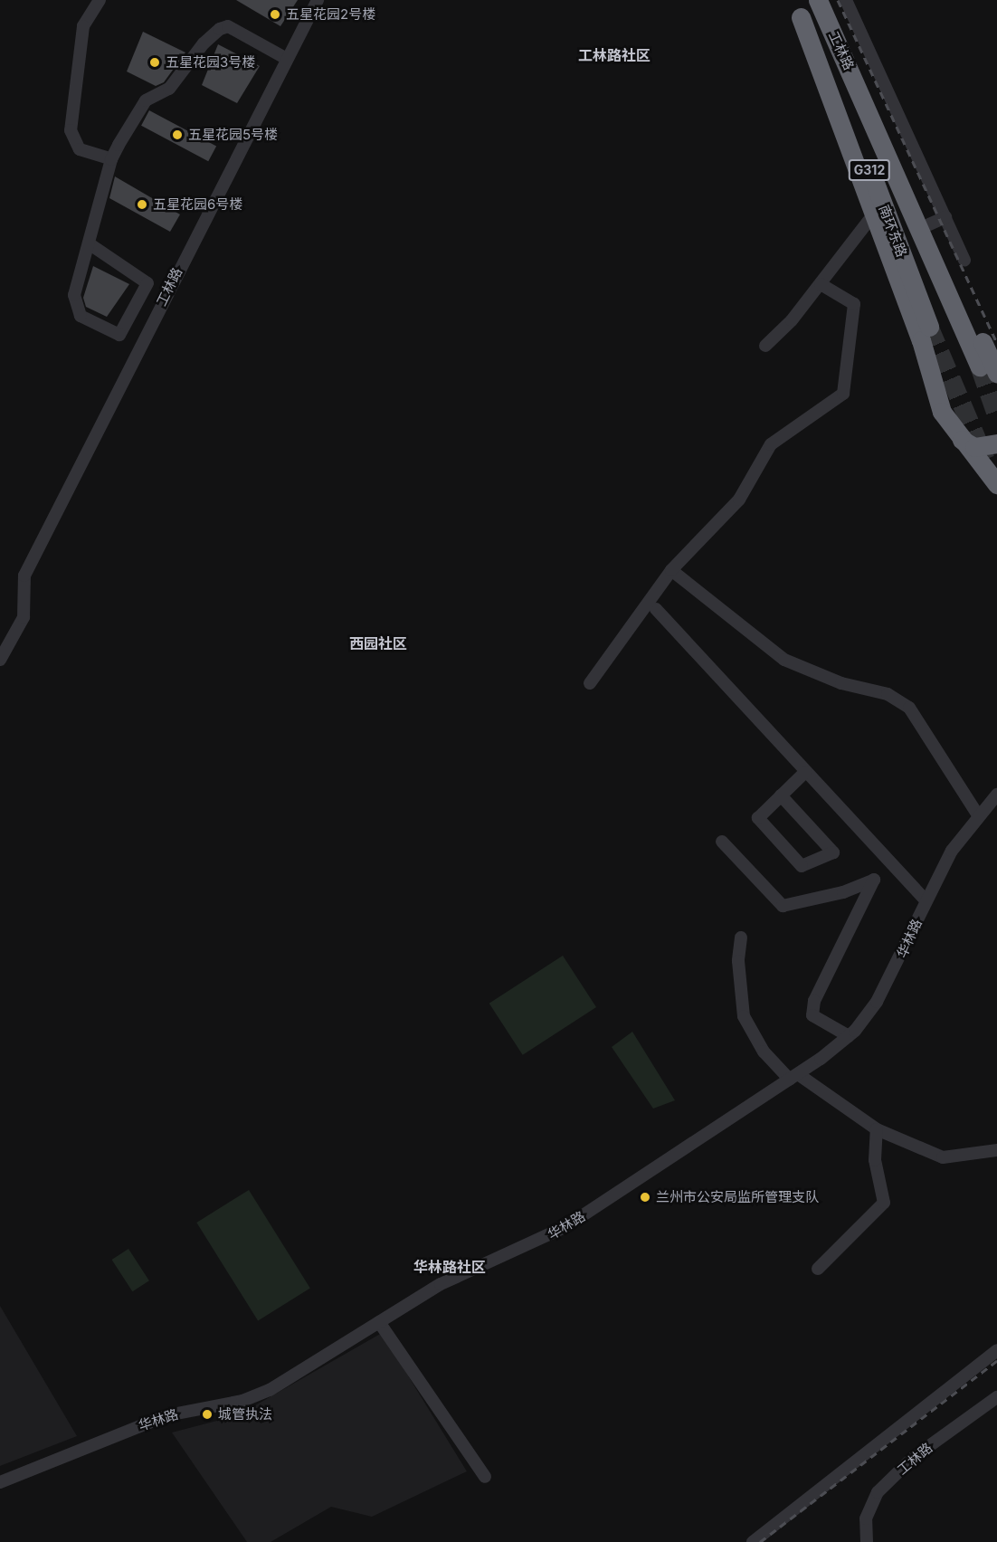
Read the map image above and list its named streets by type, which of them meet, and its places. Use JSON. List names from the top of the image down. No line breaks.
{"streets":{"highway":["工林路","G312","南环东路"],"street":["华林路"]},"crossings":[["工林路","南环东路"]],"districts":["工林路社区","西园社区","华林路社区"],"places":["五星花园2号楼","五星花园3号楼","五星花园5号楼","五星花园6号楼","兰州市公安局监所管理支队","城管执法"]}
